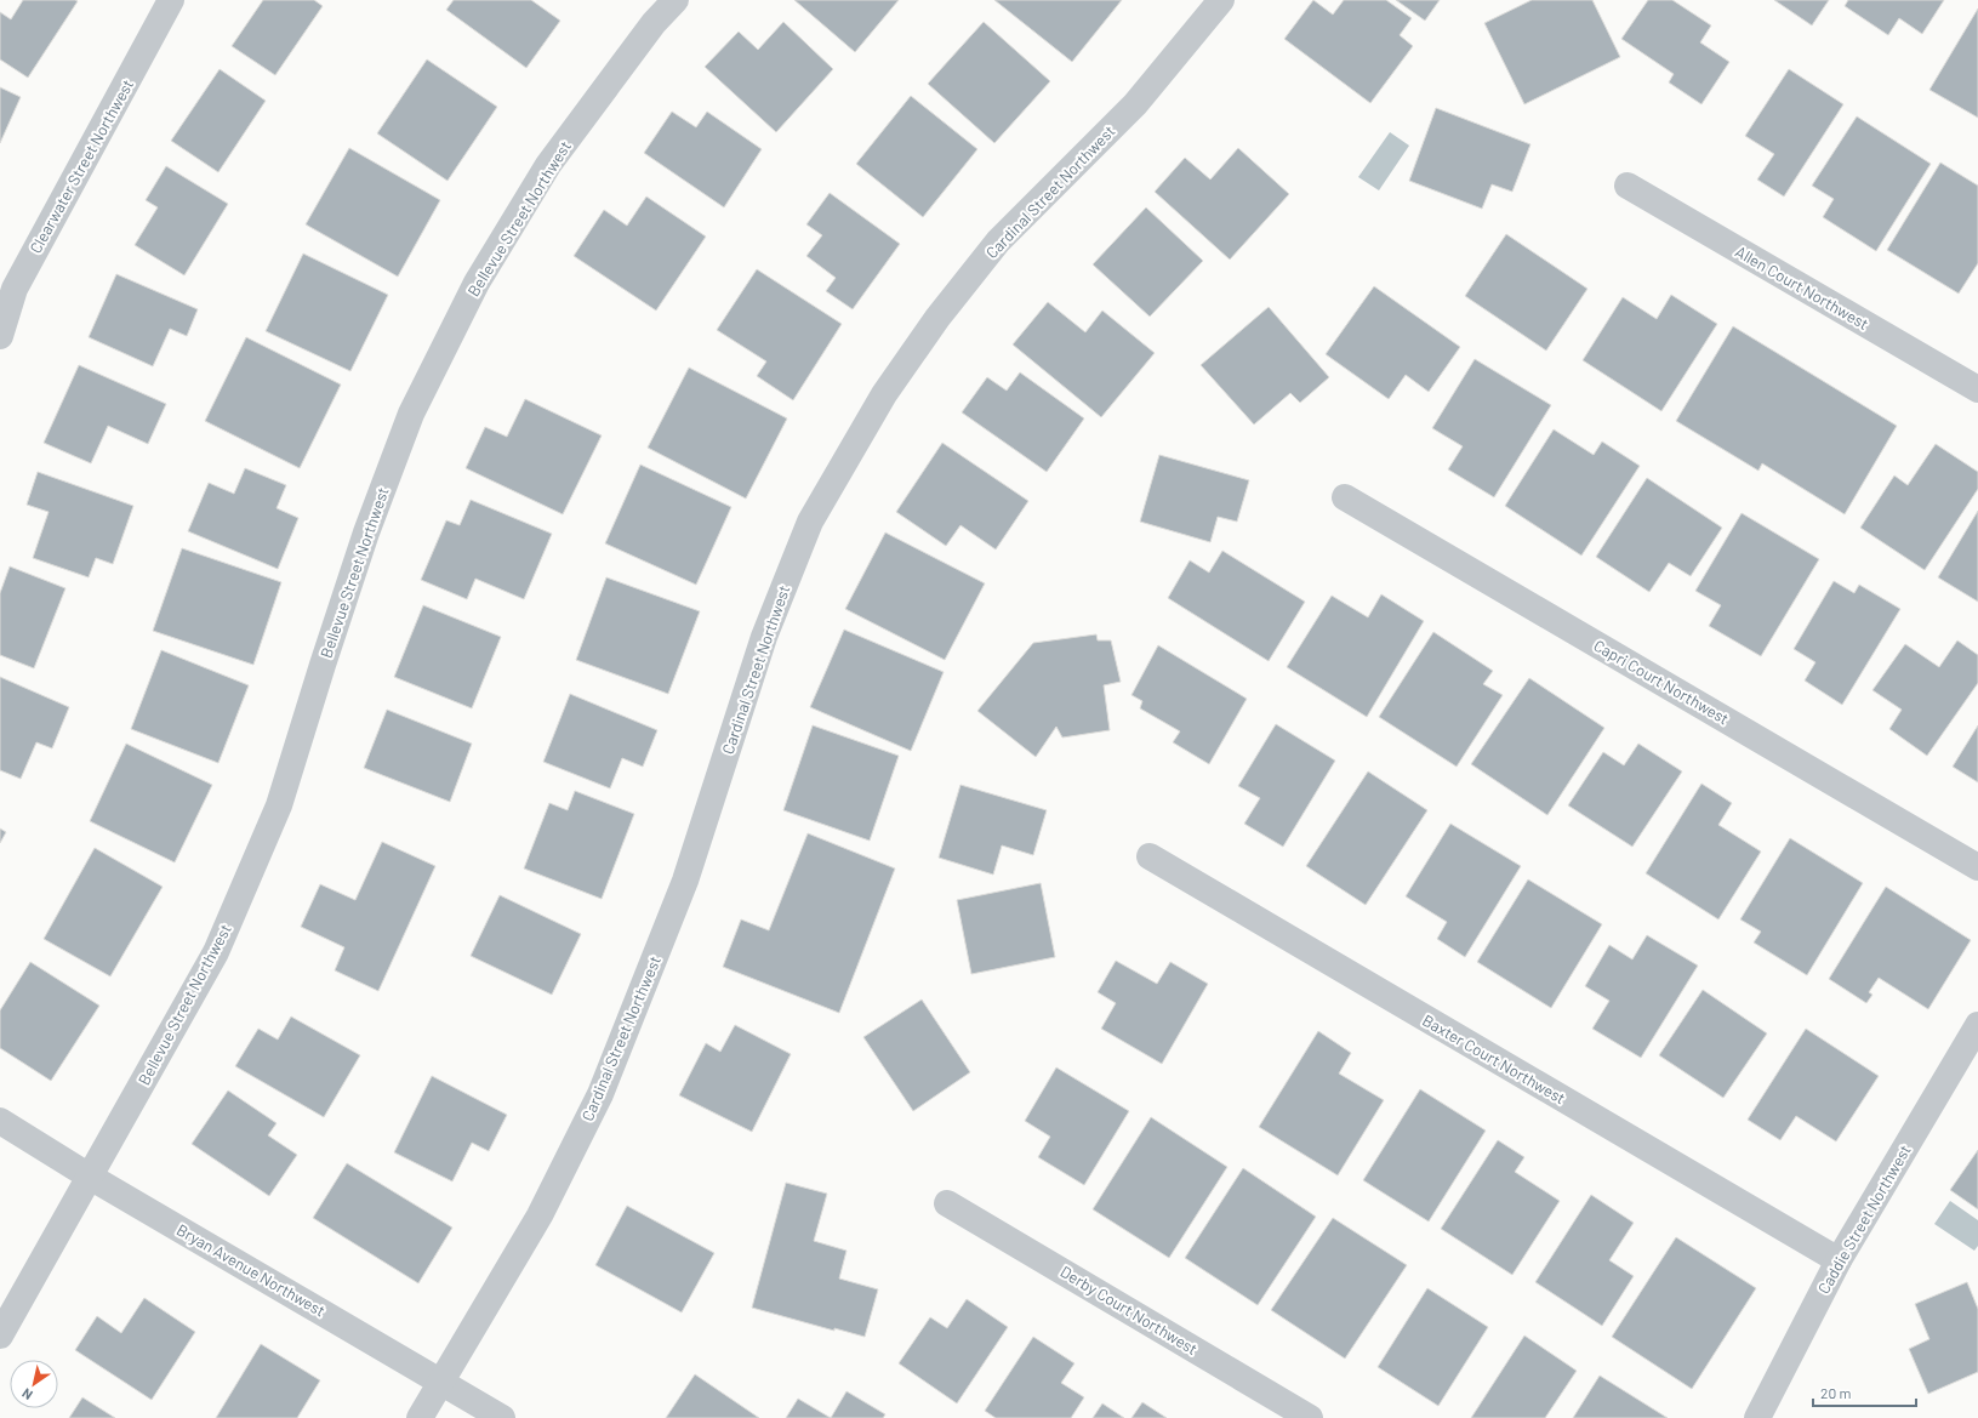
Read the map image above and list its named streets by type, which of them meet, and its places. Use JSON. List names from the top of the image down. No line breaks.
{"streets":{"street":["Clearwater Street Northwest","Cardinal Street Northwest","Bellevue Street Northwest","Allen Court Northwest","Capri Court Northwest","Baxter Court Northwest","Caddie Street Northwest","Bryan Avenue Northwest","Derby Court Northwest"]},"crossings":[["Cardinal Street Northwest","Bryan Avenue Northwest"],["Bellevue Street Northwest","Bryan Avenue Northwest"],["Baxter Court Northwest","Caddie Street Northwest"]],"scale_bar":"20 m","north":"bottom left"}
